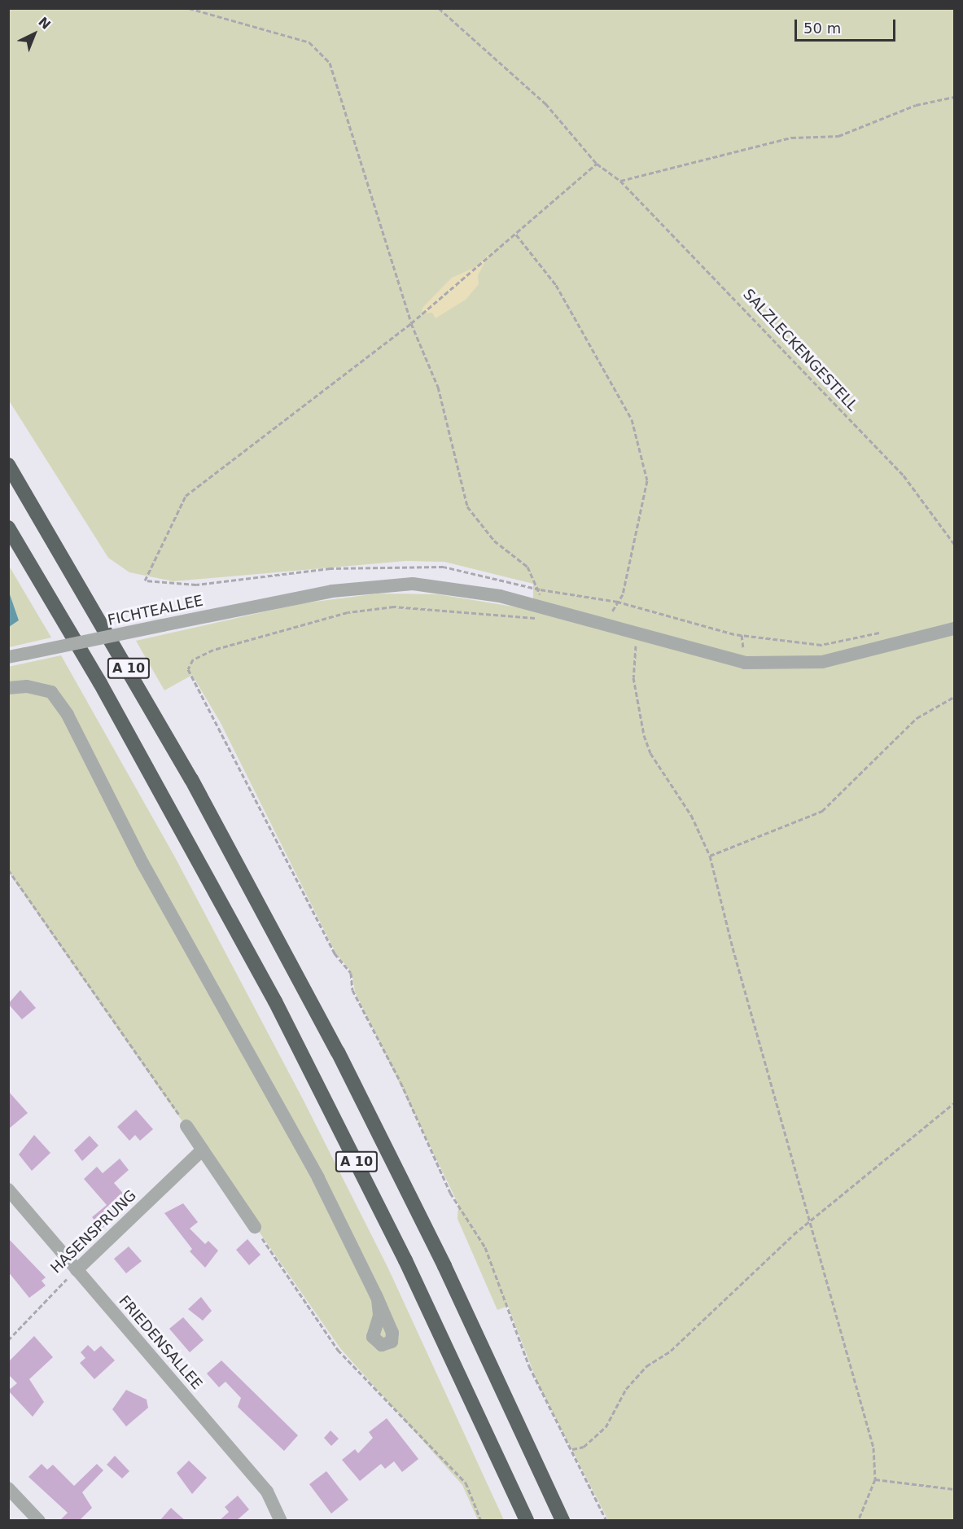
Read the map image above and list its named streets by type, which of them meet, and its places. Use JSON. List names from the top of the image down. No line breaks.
{"streets":{"highway":["A 10"],"street":["FICHTEALLEE","HASENSPRUNG","FRIEDENSALLEE"],"path":["SALZLECKENGESTELL"]},"crossings":[["HASENSPRUNG","FRIEDENSALLEE"]],"scale_bar":"50 m","north":"top right"}
